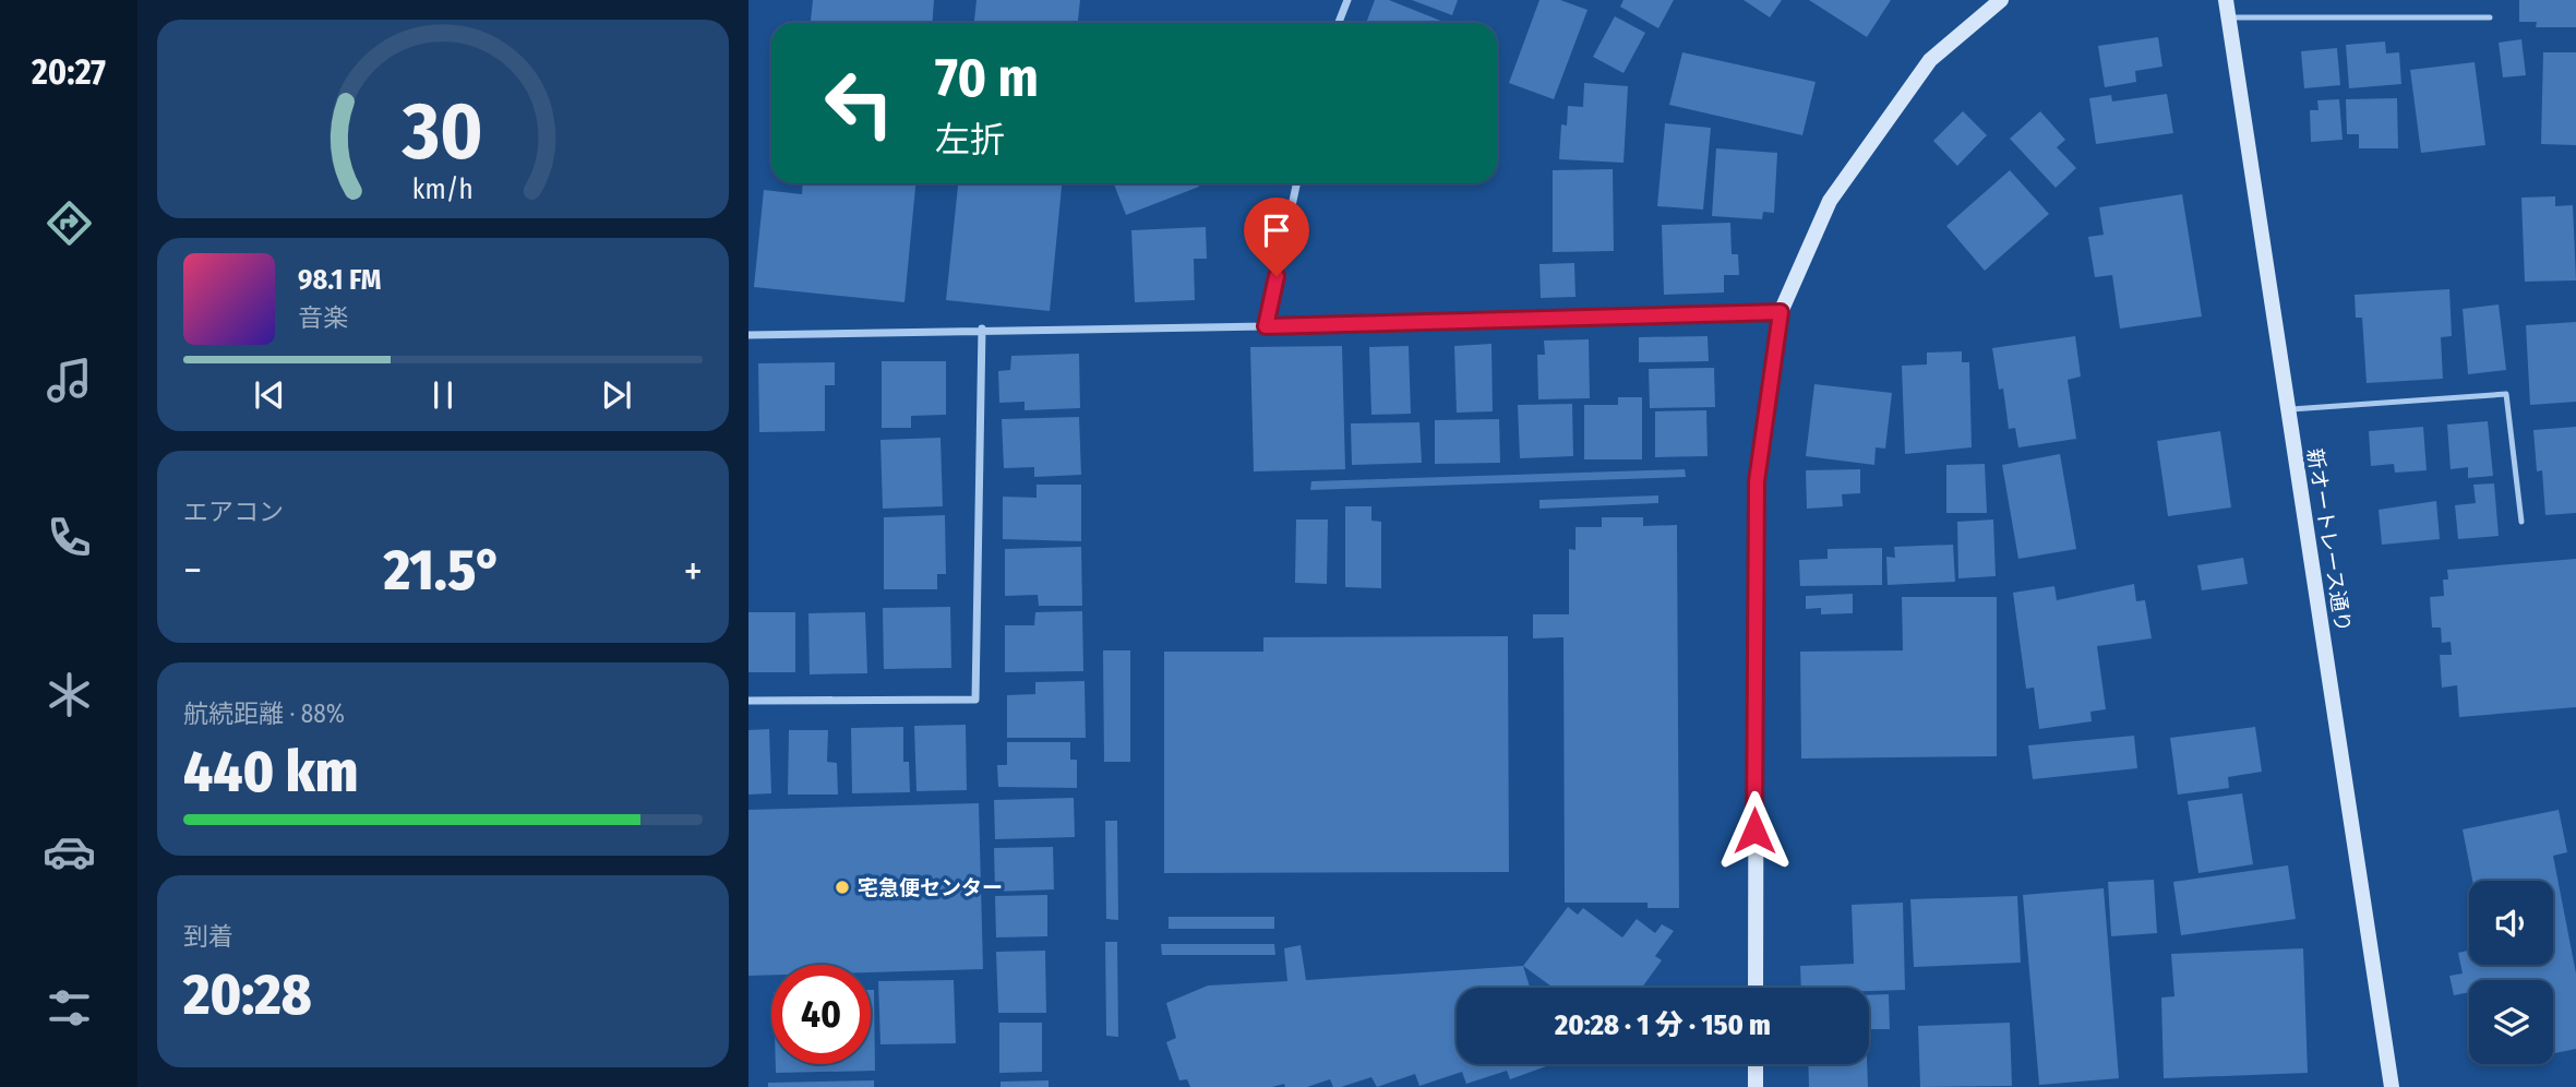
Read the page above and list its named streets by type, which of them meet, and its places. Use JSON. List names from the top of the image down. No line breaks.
{"streets":{"street":["新オートレース通り"]},"places":["宅急便センター"],"page":{"tabs":"20:27","turn":["70 m","左折"],"song":["98.1 FM","音楽"],"tile":["エアコン",["航続距離 · 88%","440 km"],["到着","20:28"]],"heat":["−","21.5°","+"],"limit":"40","trip":"20:28 · 1 分 · 150 m","gauge":["30","km/h"]}}
